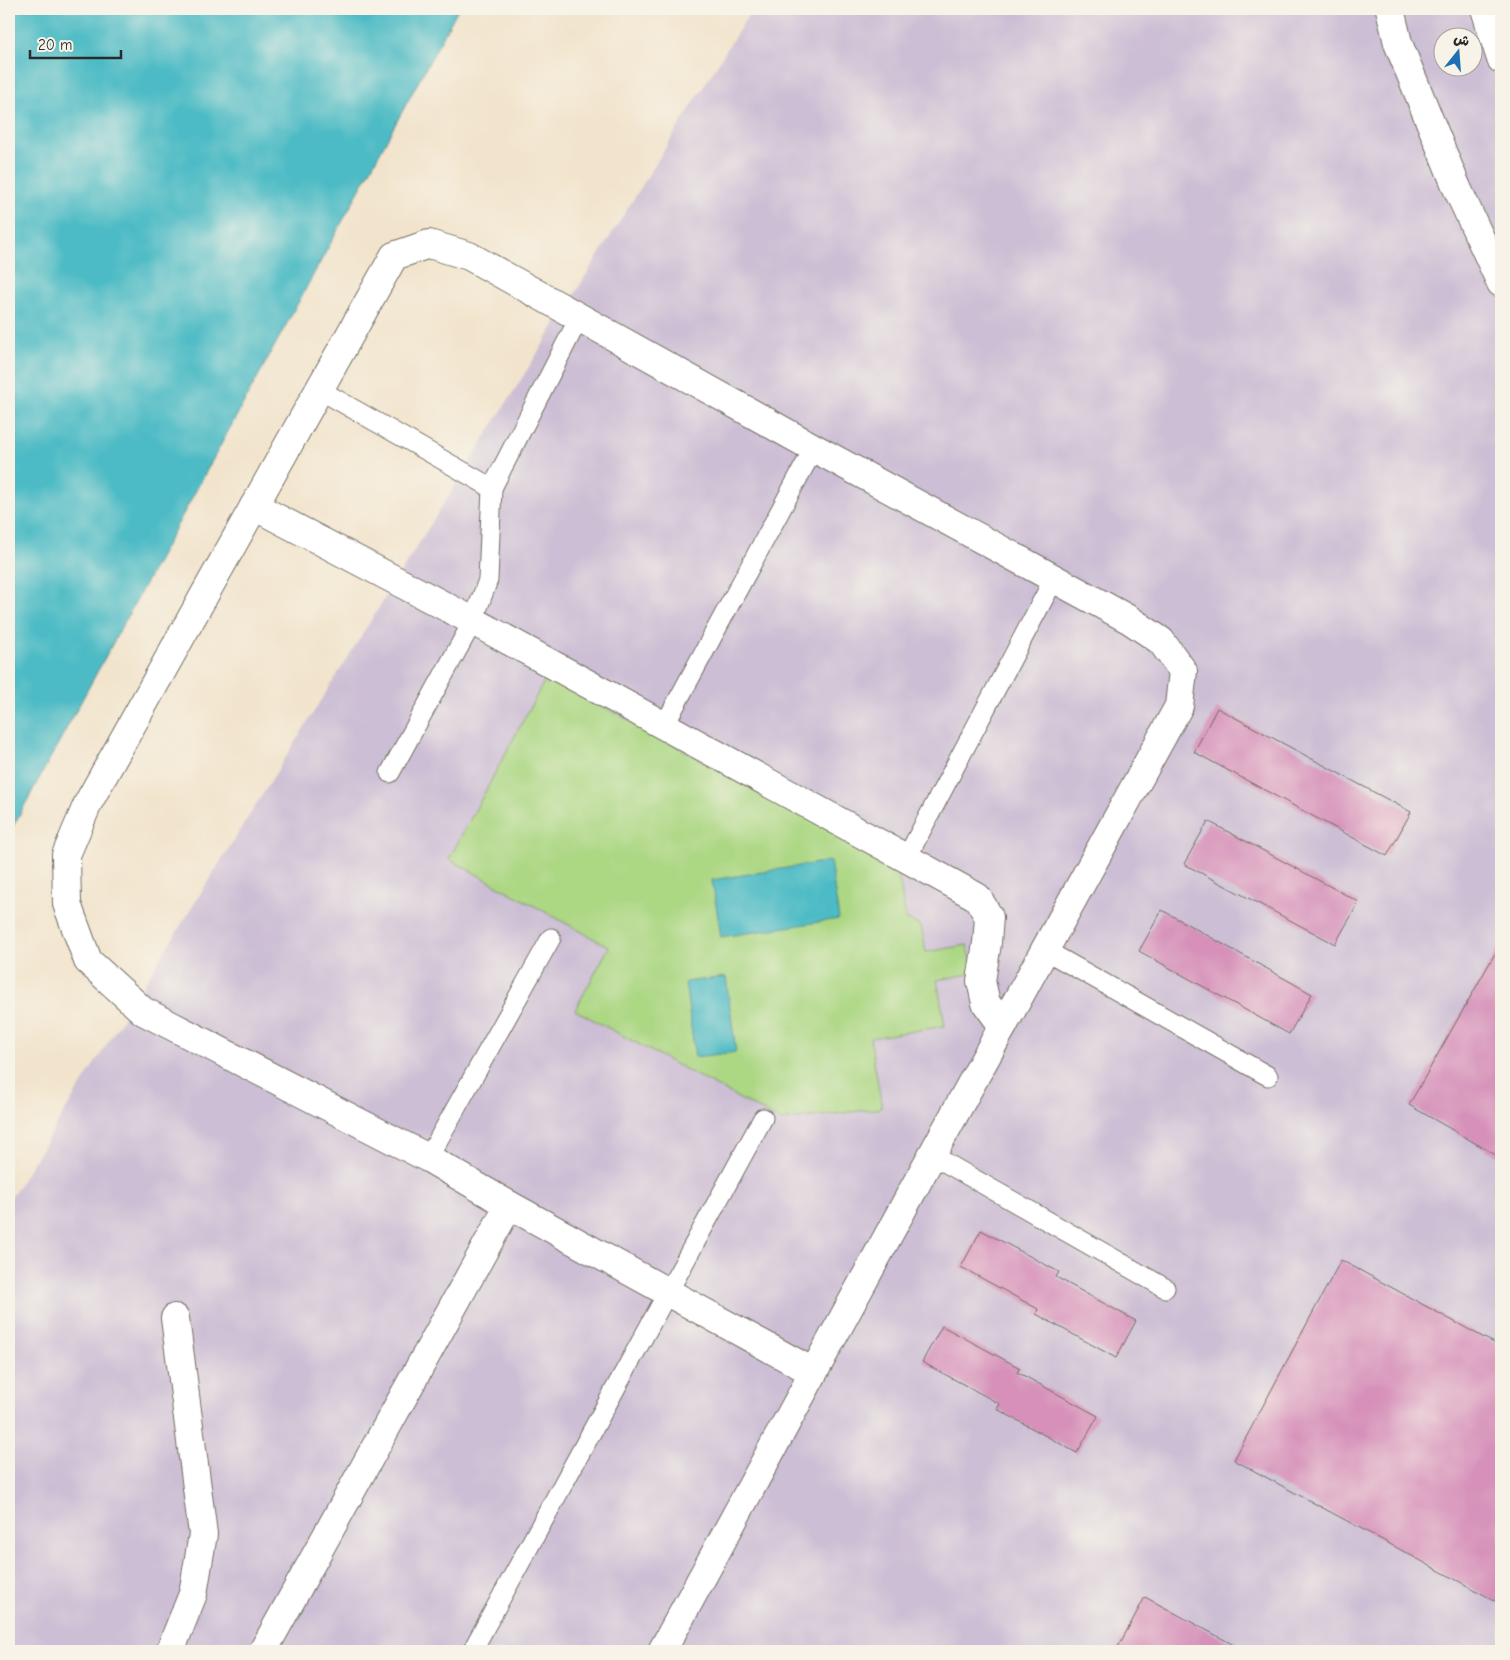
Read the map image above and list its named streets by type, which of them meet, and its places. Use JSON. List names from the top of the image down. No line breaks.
{"scale_bar":"20 m","north":"top"}
